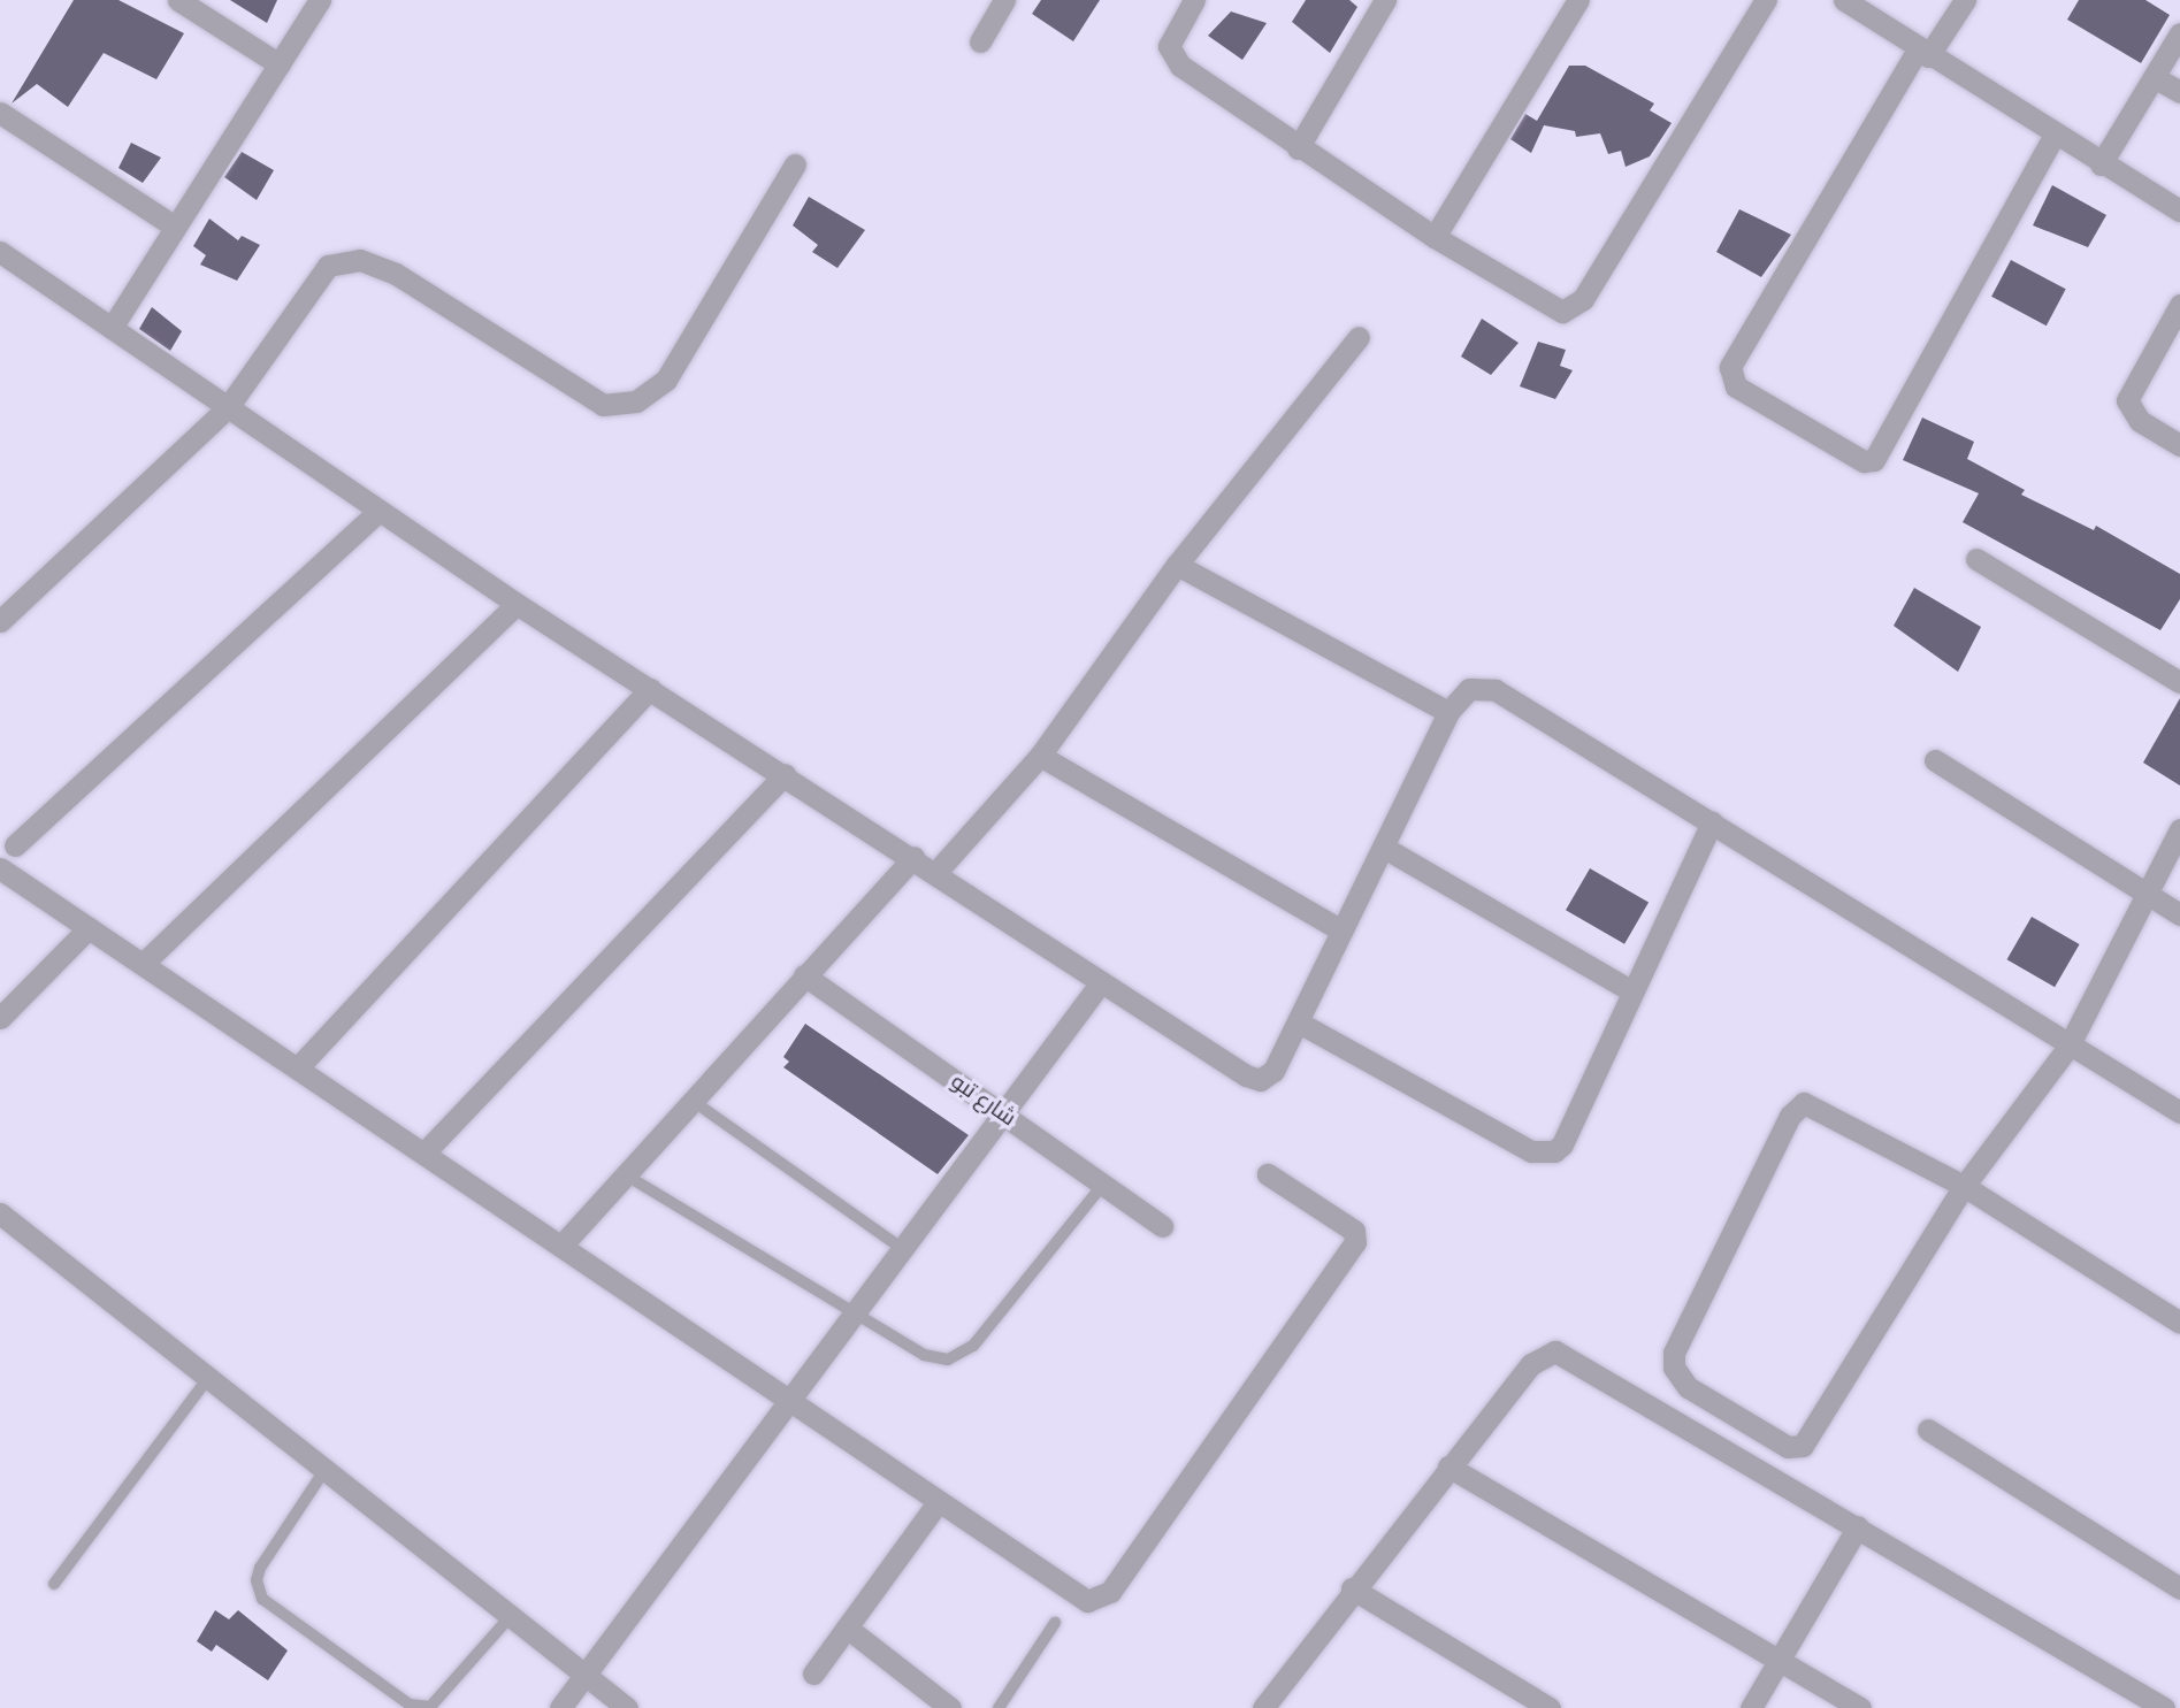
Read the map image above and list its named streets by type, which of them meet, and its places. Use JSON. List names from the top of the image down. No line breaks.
{"streets":{"street":["شارع تبو"]}}
